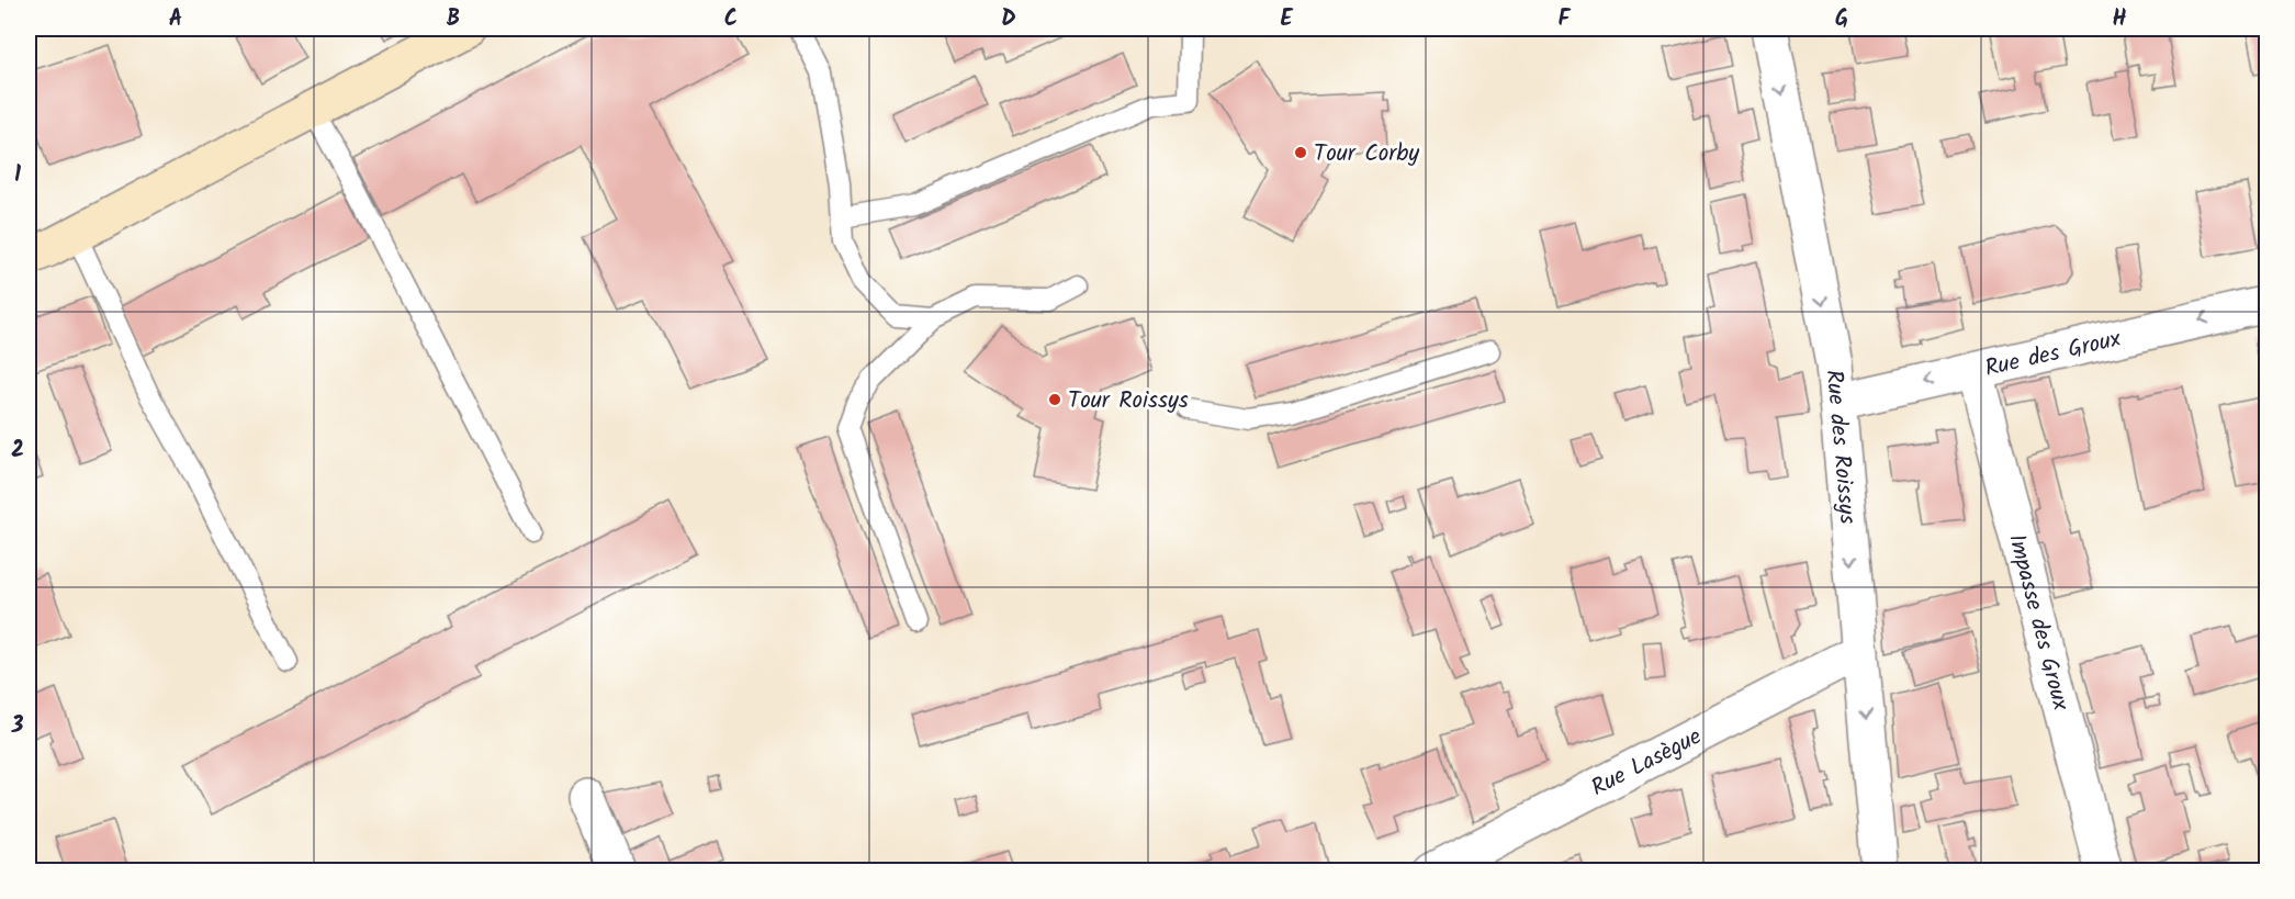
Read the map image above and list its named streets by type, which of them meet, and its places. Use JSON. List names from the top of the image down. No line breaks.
{"streets":{"street":["Rue des Groux","Rue des Roissys","Impasse des Groux","Rue Lasègue"]},"crossings":[["Rue des Groux","Rue des Roissys"],["Rue des Groux","Impasse des Groux"],["Rue des Roissys","Rue Lasègue"]],"one_way":["Rue des Groux","Rue des Roissys"],"places":["Tour Corby","Tour Roissys"],"grid":{"columns":["A","B","C","D","E","F","G","H"],"rows":["1","2","3"]}}
